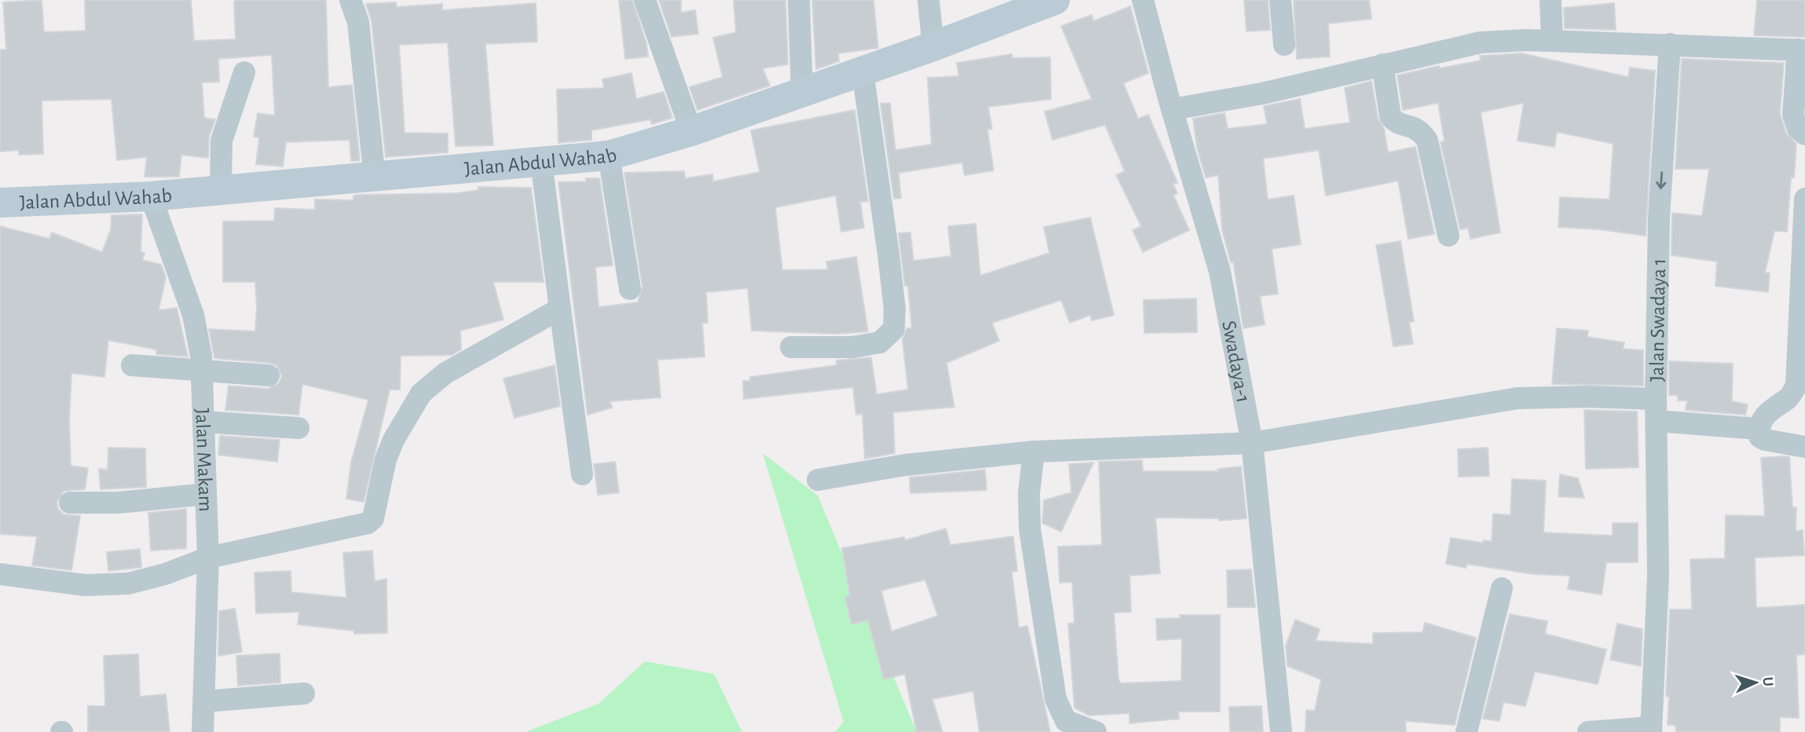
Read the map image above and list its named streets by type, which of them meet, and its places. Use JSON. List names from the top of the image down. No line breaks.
{"streets":{"street":["Jalan Abdul Wahab","Jalan Swadaya 1","Swadaya-1","Jalan Makam"]},"crossings":[["Jalan Abdul Wahab","Jalan Makam"]],"north":"right"}
